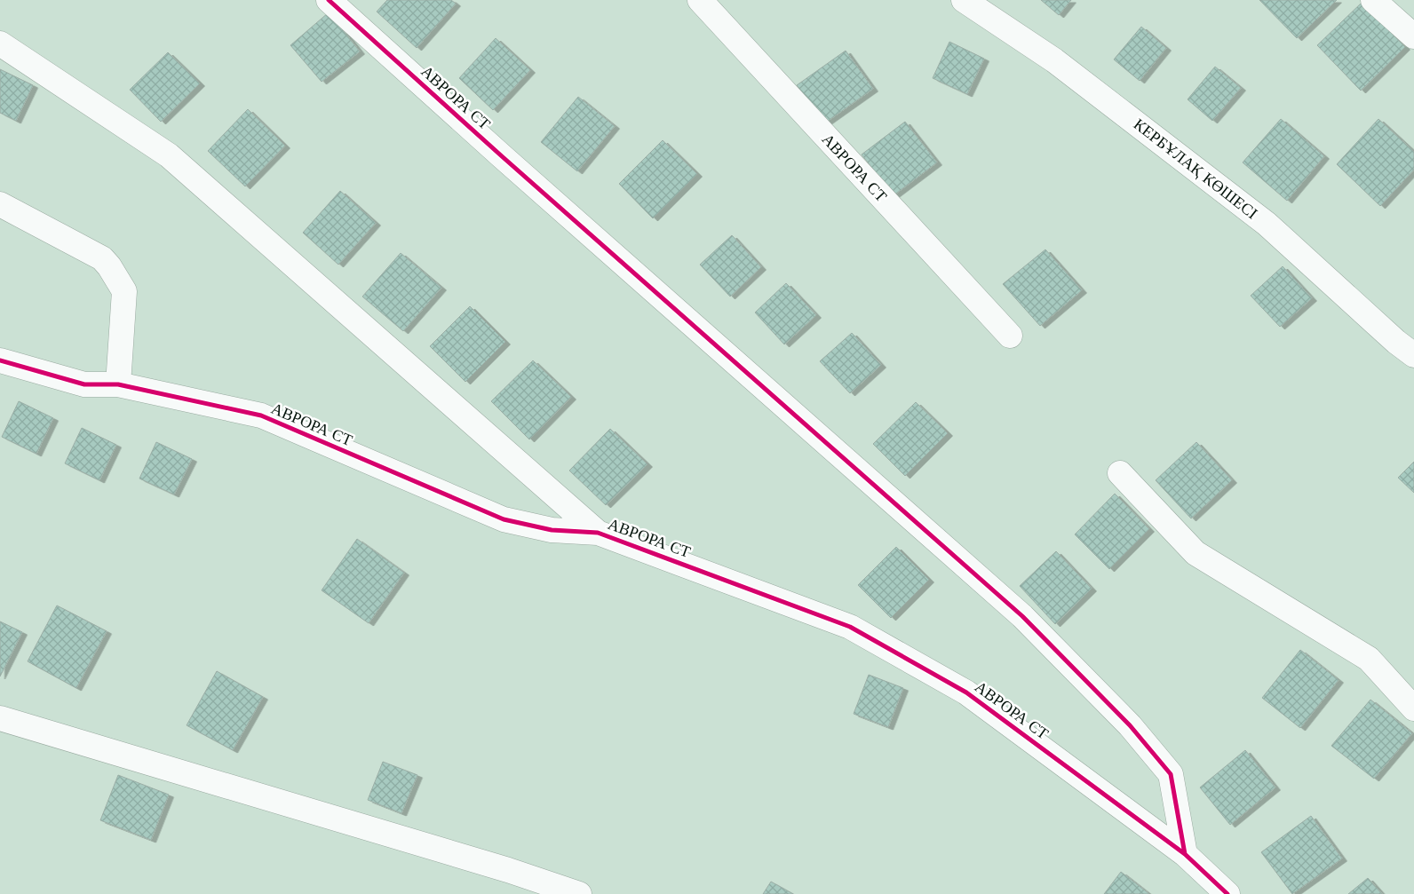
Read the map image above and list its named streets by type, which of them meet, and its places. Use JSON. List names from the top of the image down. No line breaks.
{"streets":{"street":["АВРОРА СТ","КЕРБҰЛАҚ КӨШЕСІ"]}}
